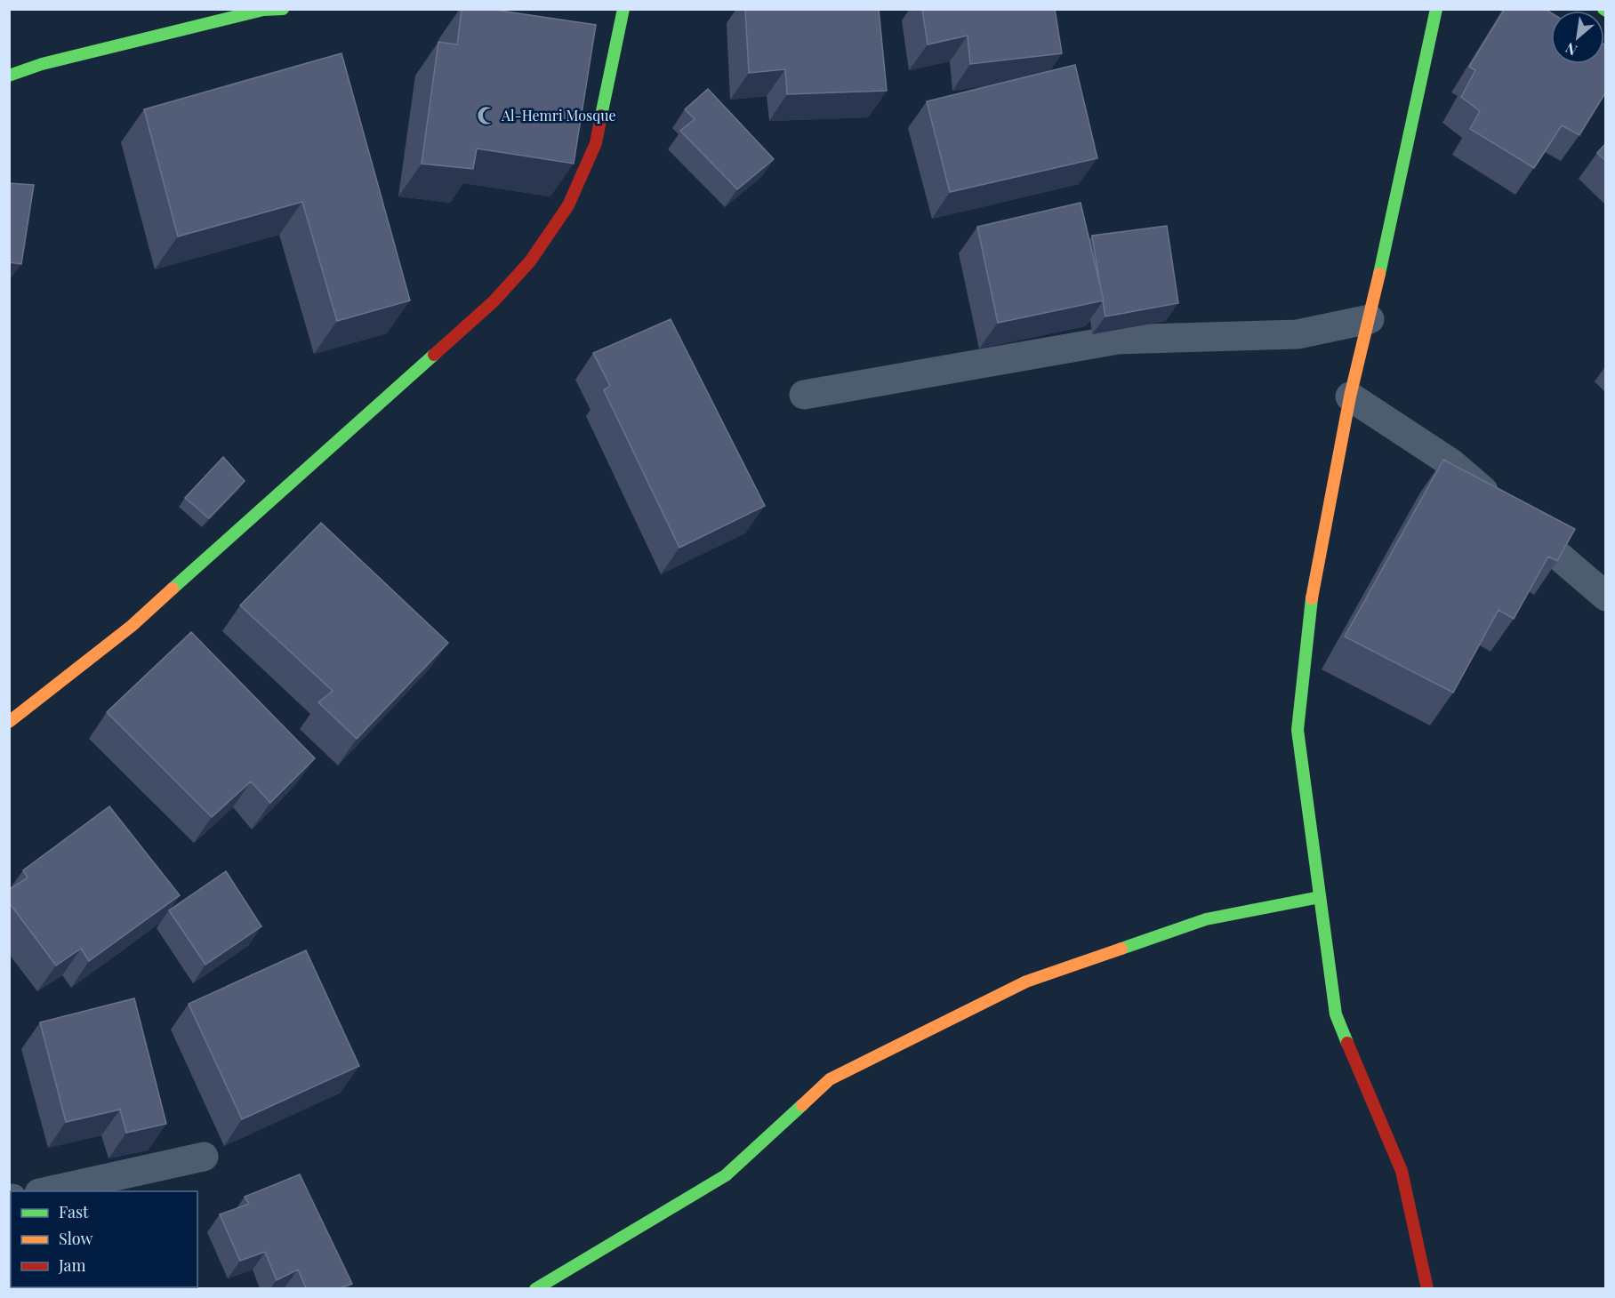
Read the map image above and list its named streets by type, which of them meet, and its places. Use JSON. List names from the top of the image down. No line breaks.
{"places":{"mosque":["Al-Hemri Mosque"]},"legend":["Fast","Slow","Jam"],"north":"bottom left"}
